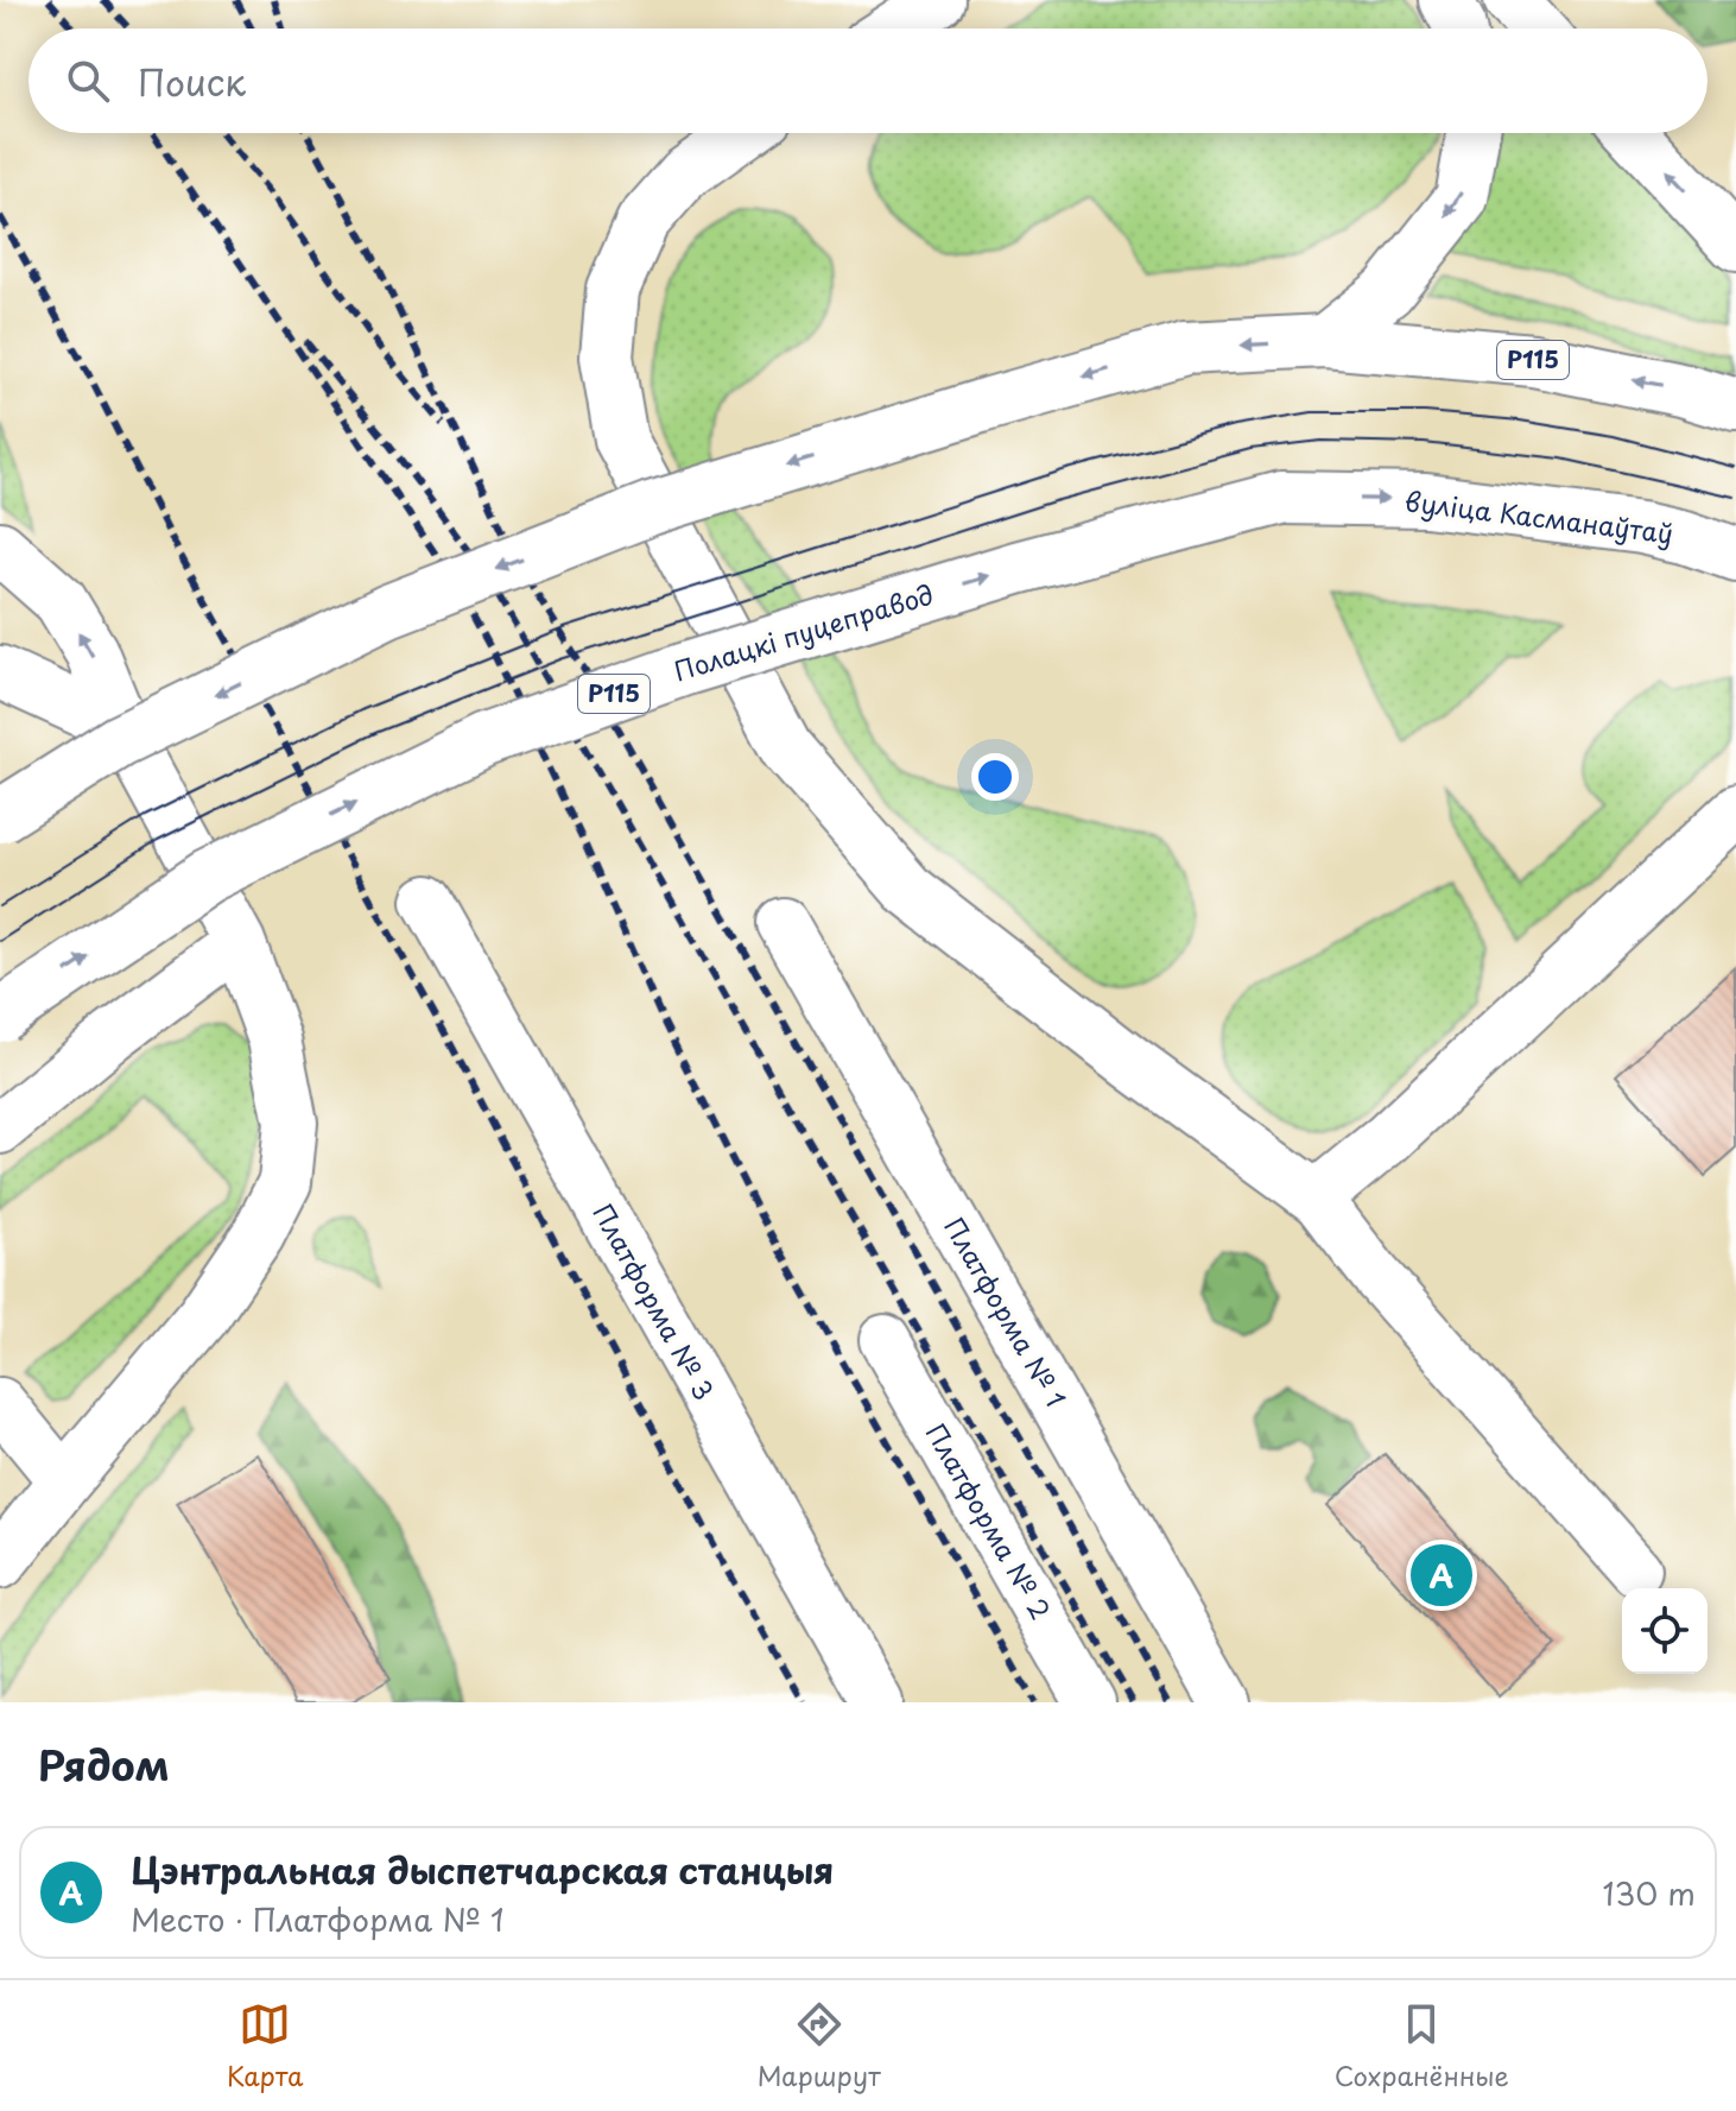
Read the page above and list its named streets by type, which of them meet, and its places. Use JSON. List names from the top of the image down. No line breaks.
{"streets":{"main road":["Р115","вуліца Касманаўтаў","Полацкі пуцеправод"],"street":["Платформа № 3","Платформа № 1","Платформа № 2"]},"crossings":[["вуліца Касманаўтаў","Полацкі пуцеправод"]],"page":{"search":"Поиск","pins":"A","heading":"Рядом","list":[{"mark":"A","name":"Цэнтральная дыспетчарская станцыя","note":"Место · Платформа № 1","value":"130 m"}],"nav":["Карта","Маршрут","Сохранённые"]}}
